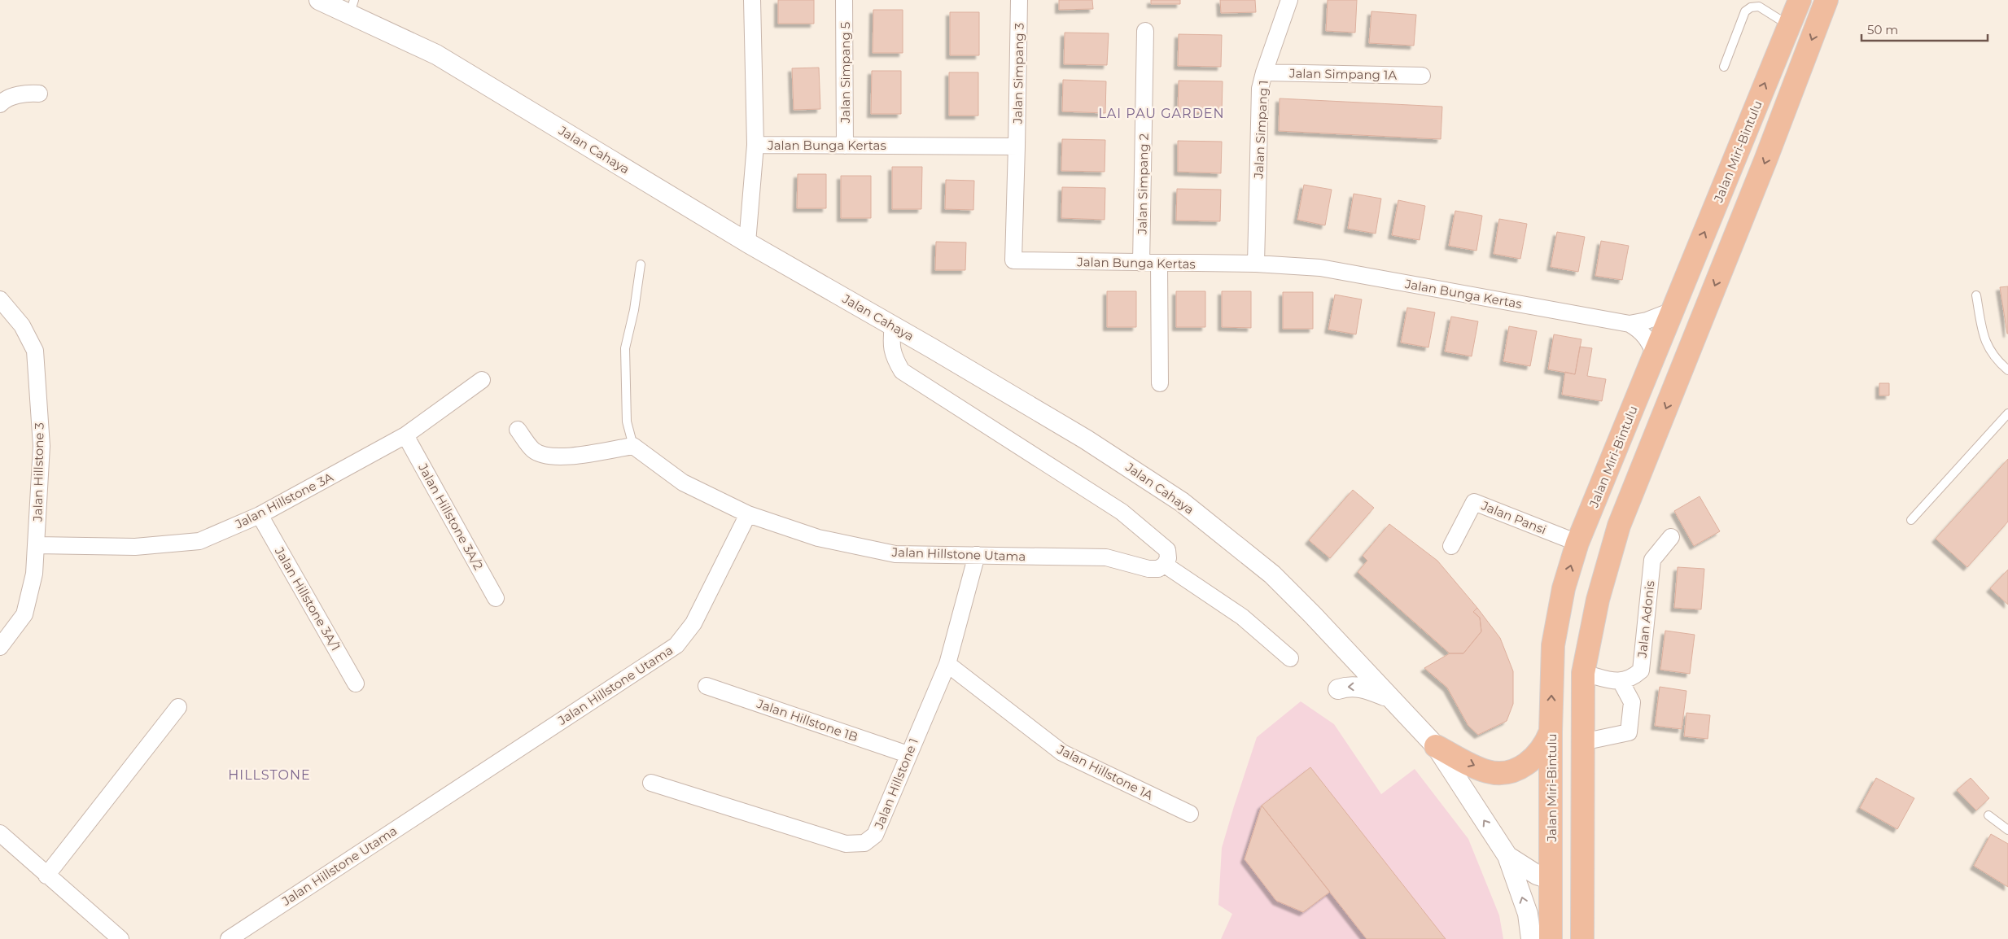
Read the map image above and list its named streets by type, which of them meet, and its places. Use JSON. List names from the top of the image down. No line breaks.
{"streets":{"highway":["Jalan Miri-Bintulu"],"street":["Jalan Simpang 5","Jalan Simpang 3","Jalan Simpang 1A","Jalan Simpang 1","Jalan Bunga Kertas","Jalan Cahaya","Jalan Simpang 2","Jalan Hillstone 3","Jalan Hillstone 3A","Jalan Hillstone 3A/2","Jalan Pansi","Jalan Hillstone Utama","Jalan Hillstone 3A/1","Jalan Adonis","Jalan Hillstone 1B","Jalan Hillstone 1A","Jalan Hillstone 1"]},"crossings":[["Jalan Simpang 5","Jalan Bunga Kertas"],["Jalan Simpang 3","Jalan Bunga Kertas"],["Jalan Simpang 1A","Jalan Simpang 1"],["Jalan Simpang 1","Jalan Bunga Kertas"],["Jalan Bunga Kertas","Jalan Miri-Bintulu"],["Jalan Bunga Kertas","Jalan Simpang 2"],["Jalan Miri-Bintulu","Jalan Pansi"],["Jalan Hillstone 3","Jalan Hillstone 3A"],["Jalan Hillstone 3A","Jalan Hillstone 3A/2"],["Jalan Hillstone 3A","Jalan Hillstone 3A/1"],["Jalan Hillstone Utama","Jalan Hillstone 1"],["Jalan Hillstone 1B","Jalan Hillstone 1"],["Jalan Hillstone 1A","Jalan Hillstone 1"]],"districts":["LAI PAU GARDEN","HILLSTONE"],"scale_bar":"50 m"}
